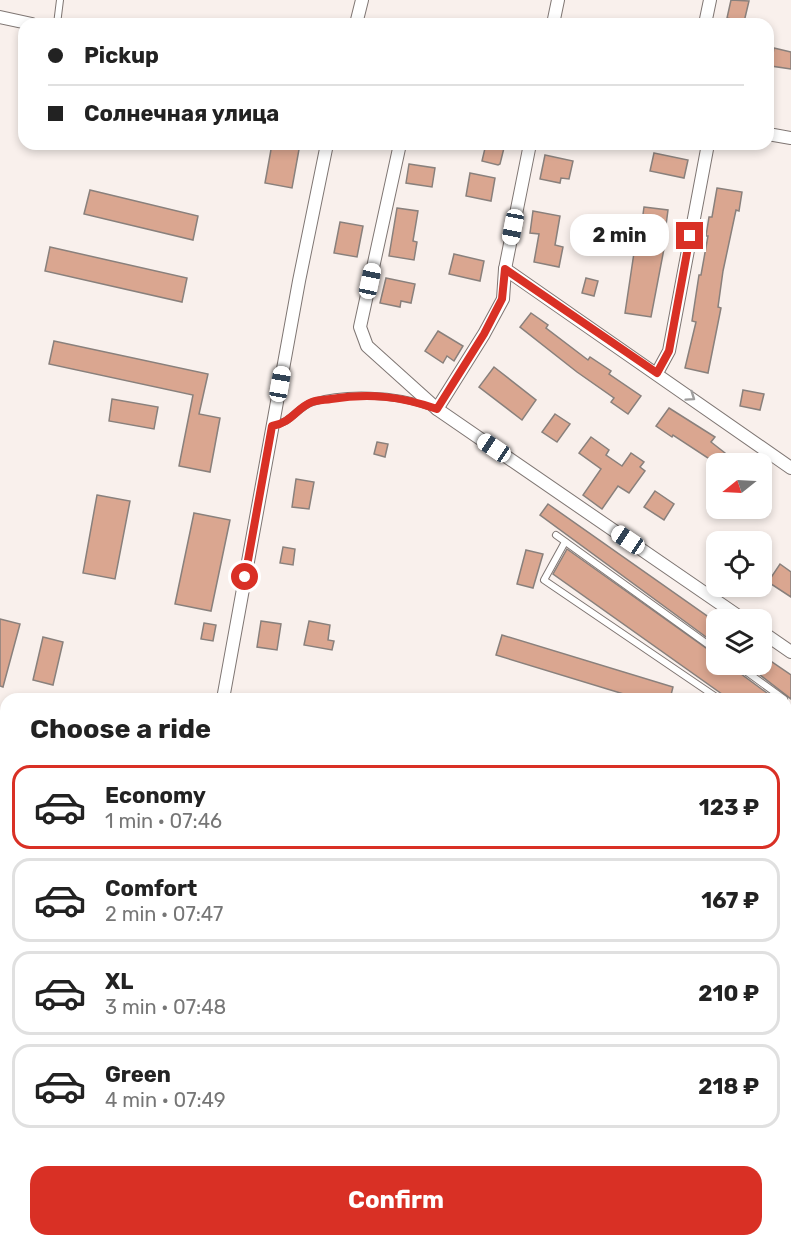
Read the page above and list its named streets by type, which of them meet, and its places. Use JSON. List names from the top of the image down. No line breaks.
{"north":"left","page":{"banner":["Pickup","Солнечная улица"],"bubble":"2 min","heading":"Choose a ride","list":[{"name":"Economy","note":"1 min · 07:46","value":"123 ₽"},{"name":"Comfort","note":"2 min · 07:47","value":"167 ₽"},{"name":"XL","note":"3 min · 07:48","value":"210 ₽"},{"name":"Green","note":"4 min · 07:49","value":"218 ₽"}],"buttons":"Confirm"}}
